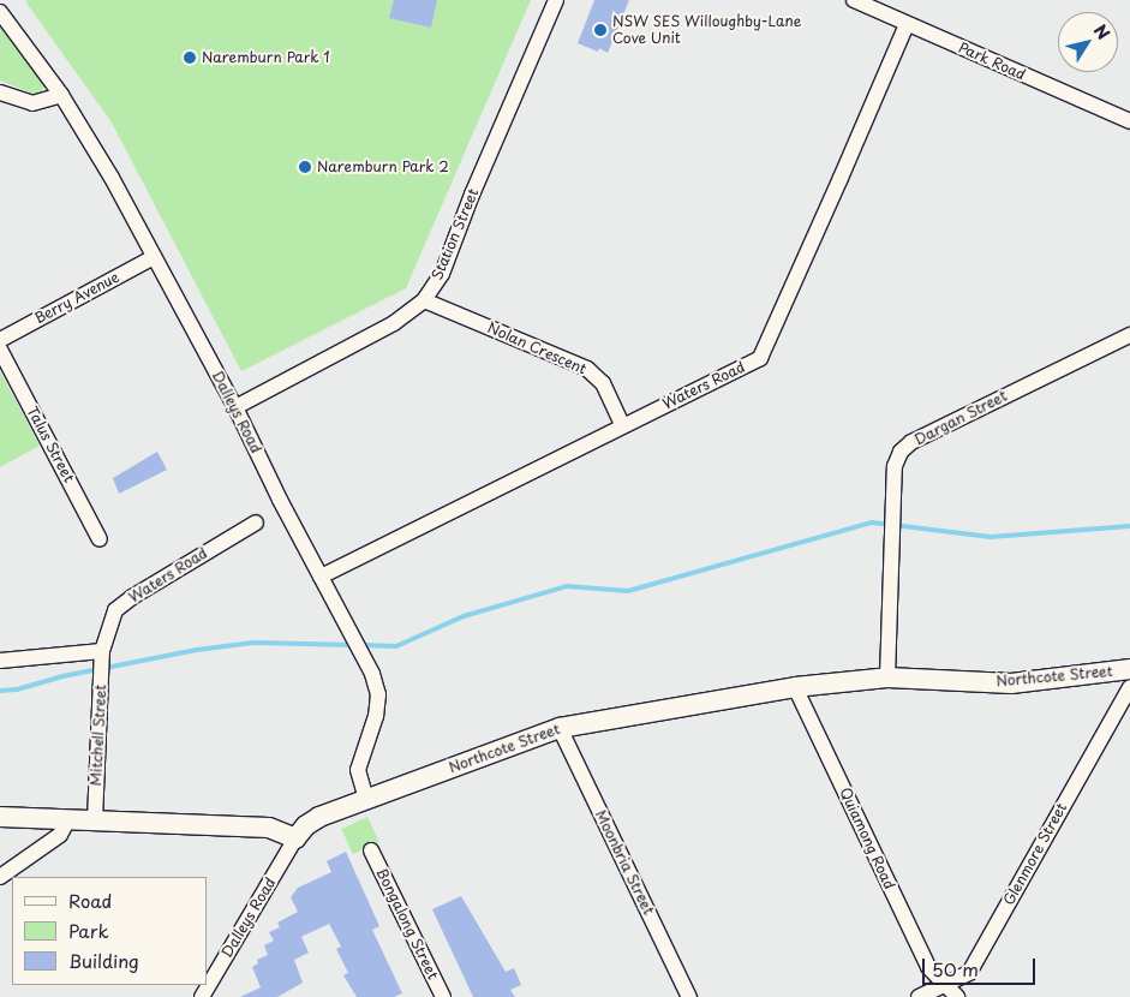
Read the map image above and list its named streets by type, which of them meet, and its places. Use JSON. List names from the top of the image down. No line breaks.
{"streets":{"street":["Park Road","Station Street","Berry Avenue","Nolan Crescent","Waters Road","Dalleys Road","Dargan Street","Talus Street","Northcote Street","Mitchell Street","Quiamong Road","Glenmore Street","Moonbria Street","Bongalong Street"]},"crossings":[["Park Road","Waters Road"],["Station Street","Nolan Crescent"],["Station Street","Dalleys Road"],["Berry Avenue","Dalleys Road"],["Nolan Crescent","Waters Road"],["Waters Road","Dalleys Road"],["Waters Road","Mitchell Street"],["Dalleys Road","Northcote Street"],["Dargan Street","Northcote Street"],["Northcote Street","Quiamong Road"],["Northcote Street","Moonbria Street"],["Quiamong Road","Glenmore Street"]],"places":["NSW SES Willoughby-Lane Cove Unit","Naremburn Park 1","Naremburn Park 2"],"legend":["Road","Park","Building"],"scale_bar":"50 m","north":"top right"}
